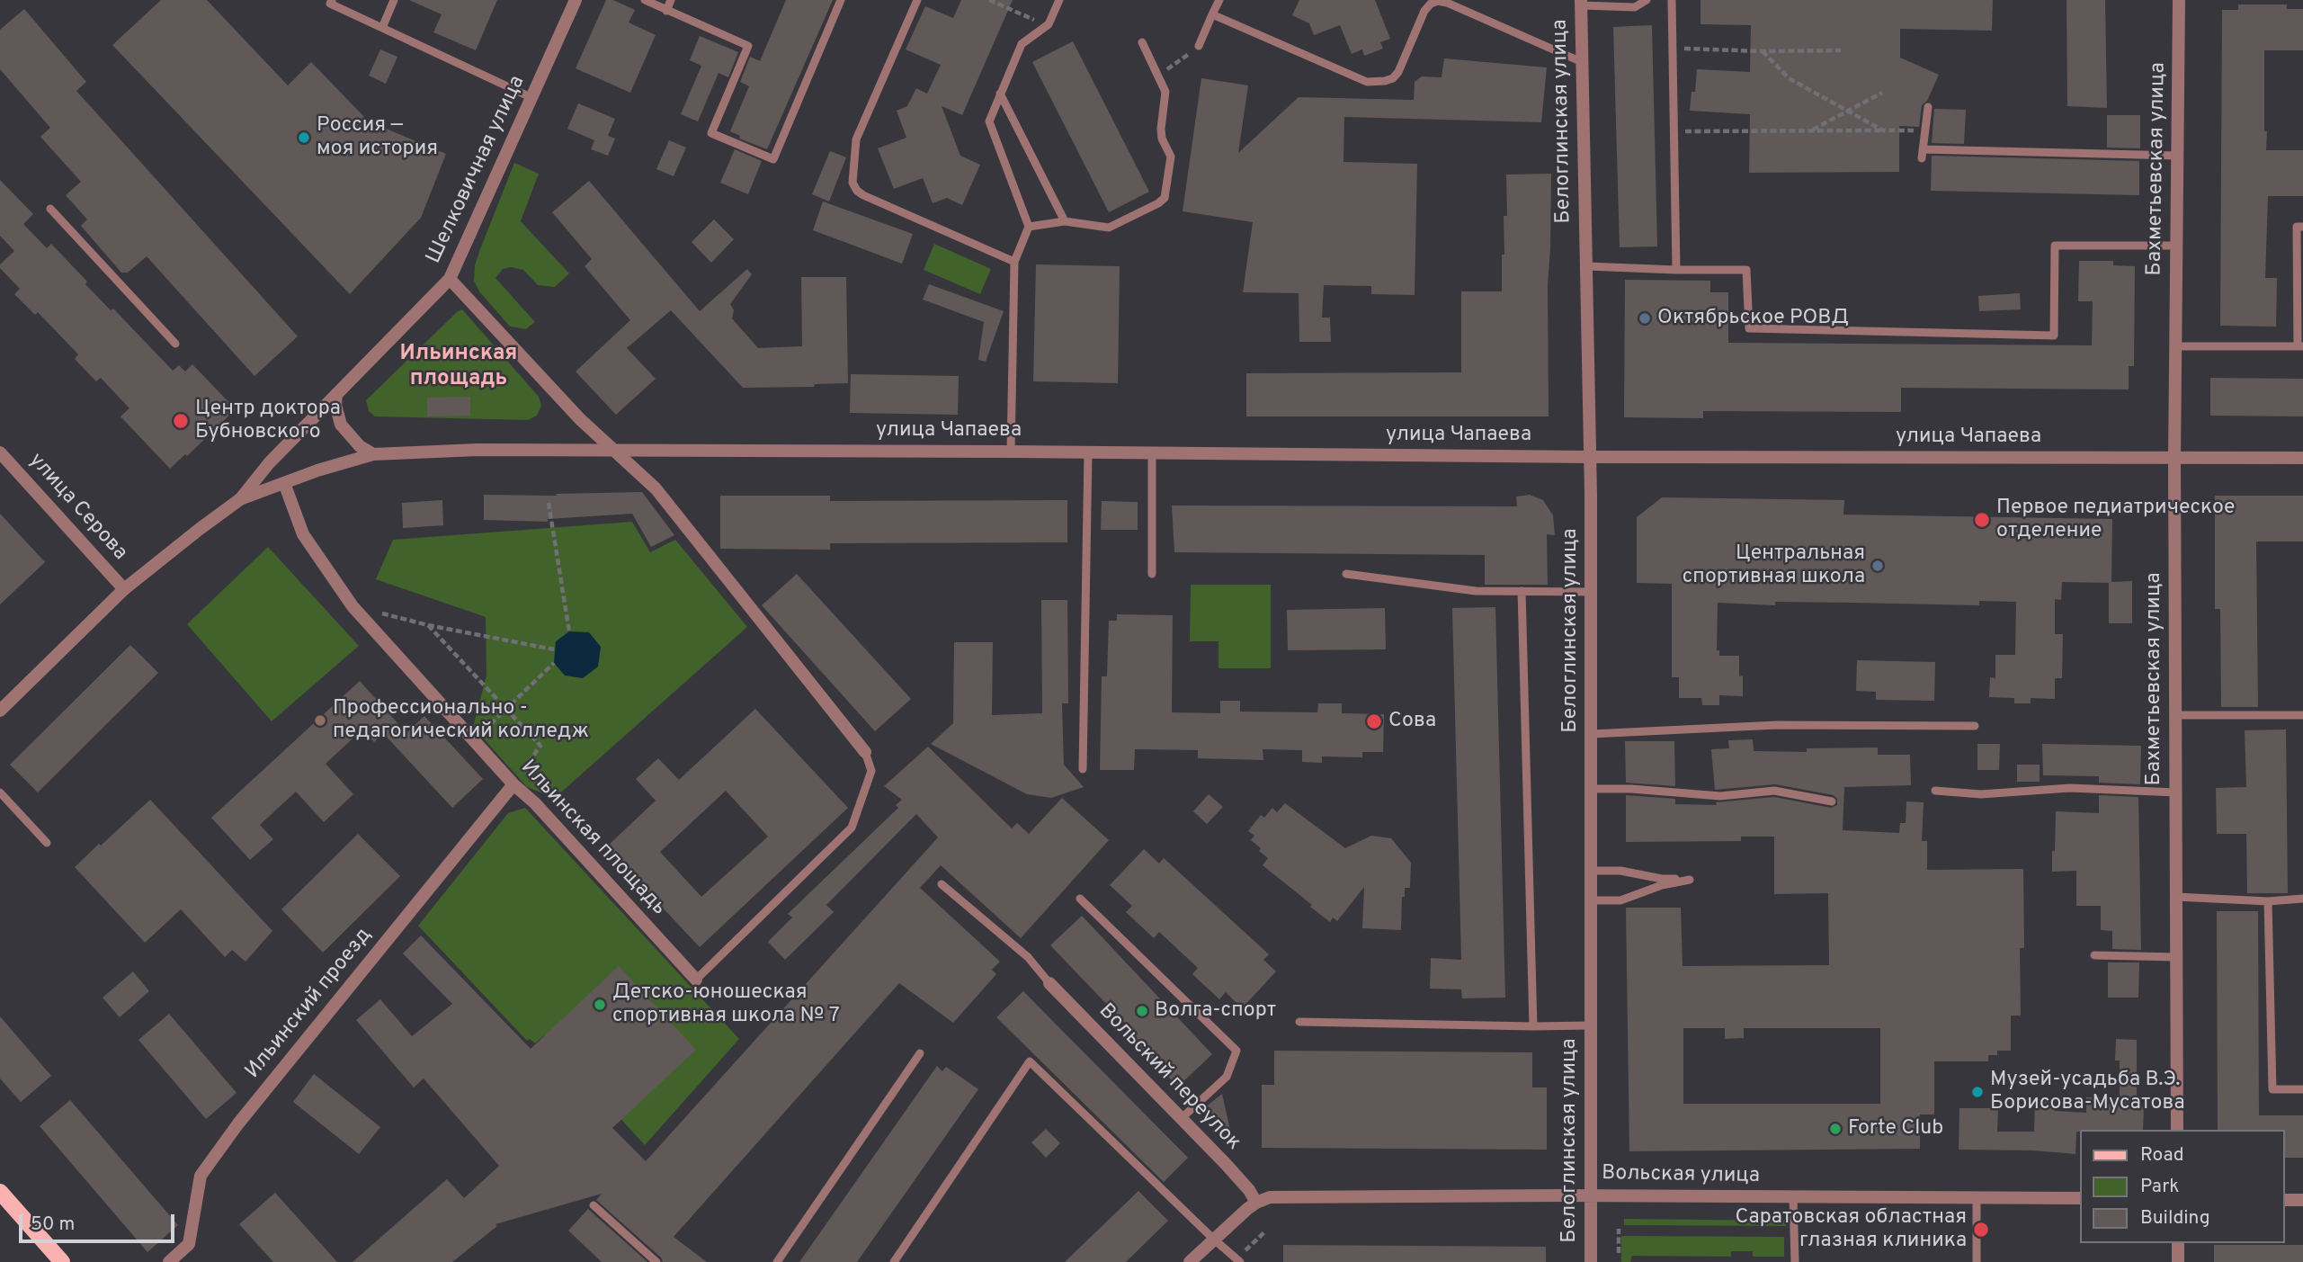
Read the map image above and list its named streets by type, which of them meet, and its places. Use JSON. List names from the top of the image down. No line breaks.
{"streets":{"street":["Белоглинская улица","Бахметьевская улица","Шелковичная улица","улица Чапаева","улица Серова","Ильинская площадь","Ильинский проезд","Вольский переулок","Вольская улица"]},"crossings":[["Белоглинская улица","улица Чапаева"],["Белоглинская улица","Вольская улица"],["Бахметьевская улица","улица Чапаева"],["Шелковичная улица","улица Серова"],["Ильинская площадь","Ильинский проезд"],["Вольский переулок","Вольская улица"]],"districts":["Ильинская площадь"],"places":["Россия — моя история","Октябрьское РОВД","Центр доктора Бубновского","Первое педиатрическое отделение","Центральная спортивная школа","Профессионально - педагогический колледж","Сова","Детско-юношеская спортивная школа № 7","Волга-спорт","Музей-усадьба В.Э. Борисова-Мусатова","Forte Club","Саратовская областная глазная клиника"],"legend":["Road","Park","Building"],"scale_bar":"50 m"}
